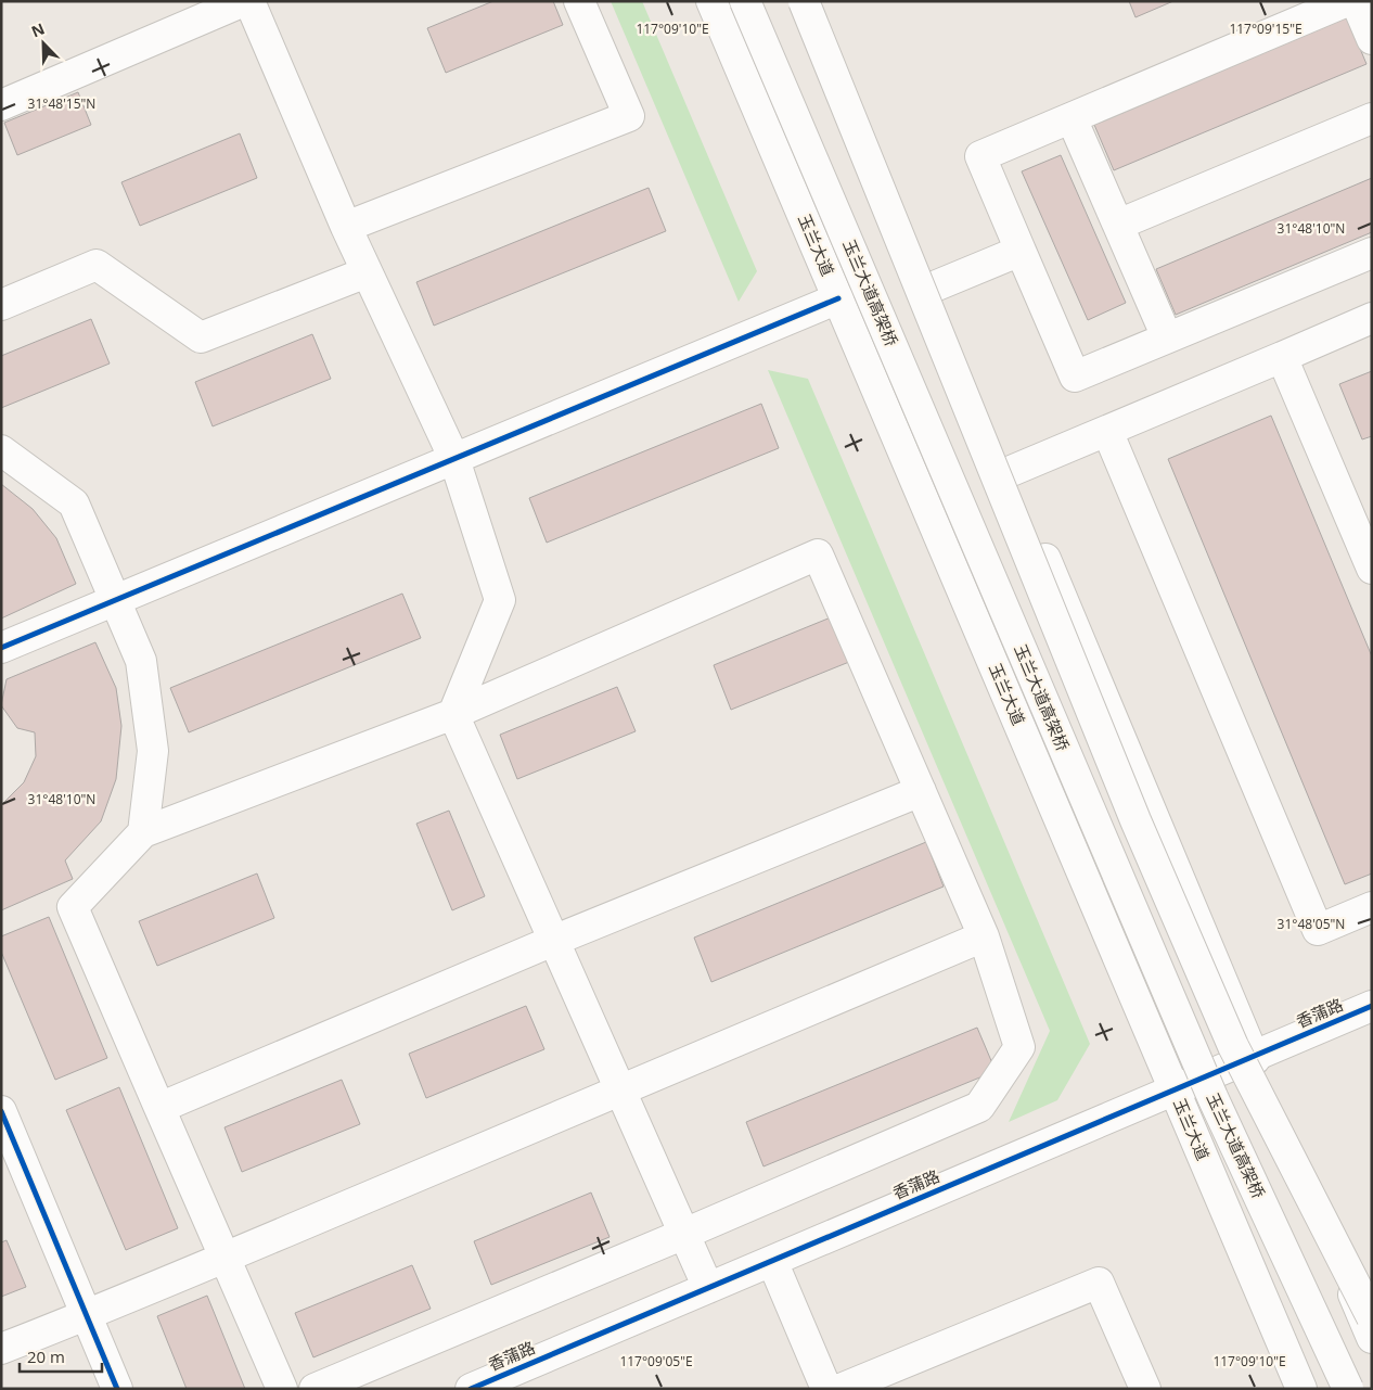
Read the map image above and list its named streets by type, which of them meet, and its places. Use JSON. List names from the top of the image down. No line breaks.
{"streets":{"main road":["玉兰大道","玉兰大道高架桥","香蒲路"]},"crossings":[["玉兰大道","香蒲路"]],"scale_bar":"20 m","north":"top left","coordinates":["117°09'10\"E","117°09'15\"E","31°48'15\"N","31°48'10\"N","31°48'05\"N","117°09'05\"E"]}
